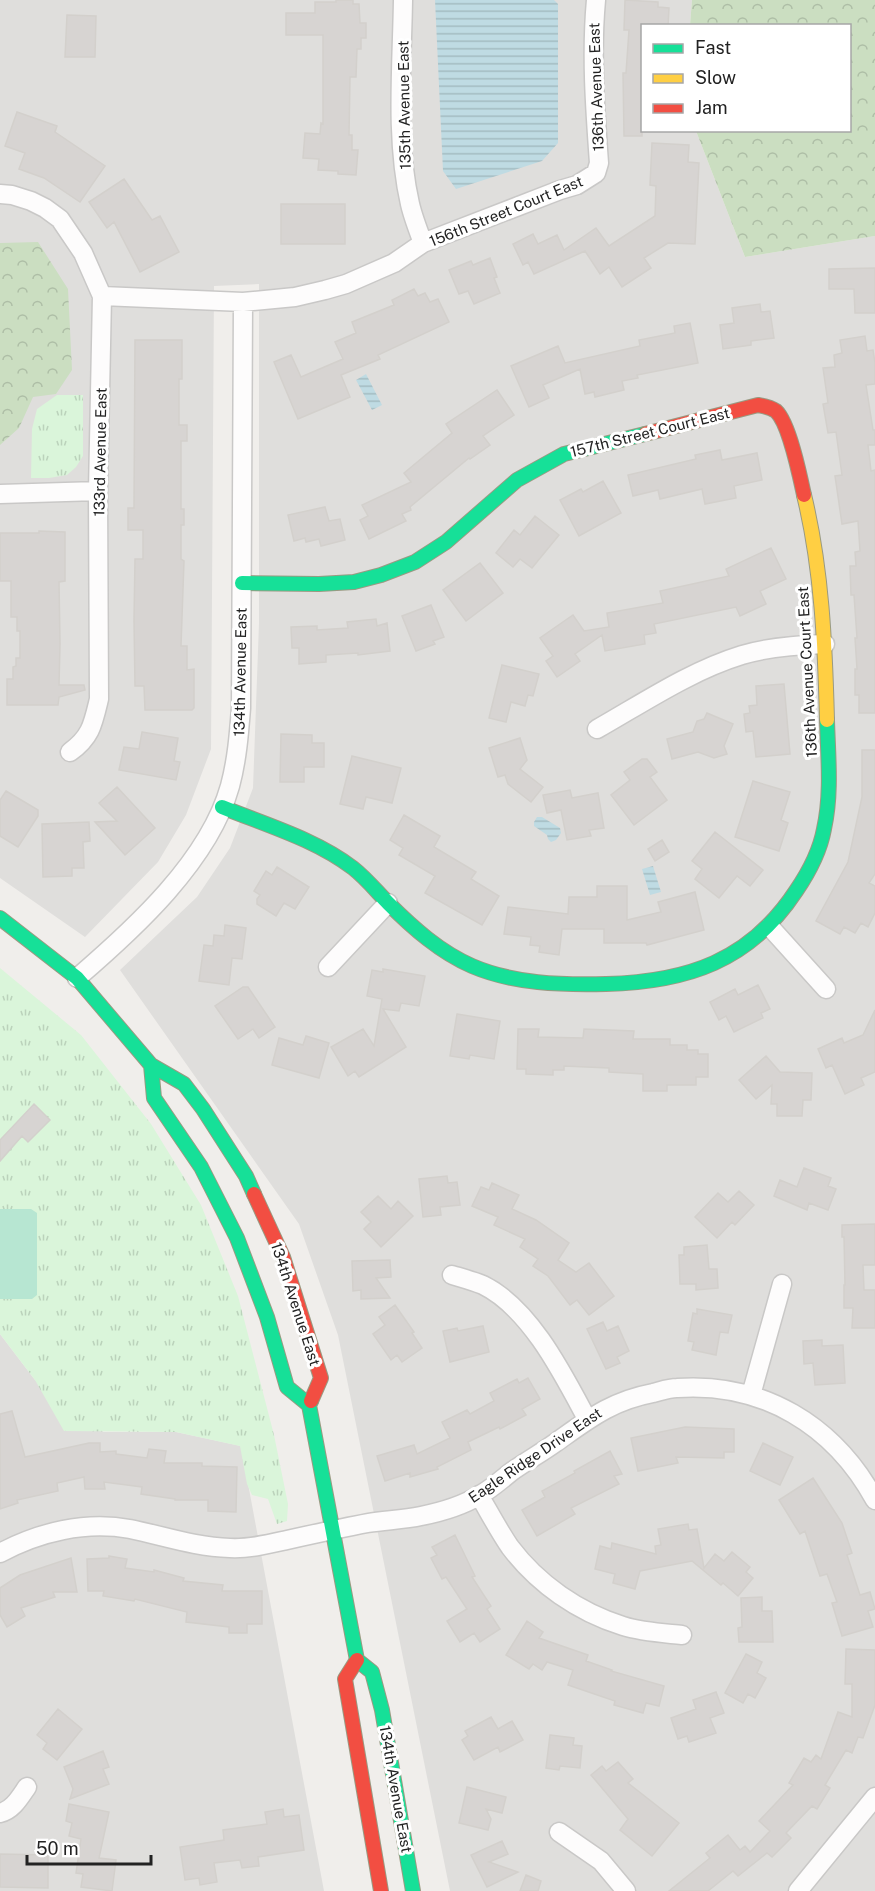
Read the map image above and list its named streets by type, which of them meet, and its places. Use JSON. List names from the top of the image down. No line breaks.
{"streets":{"street":["136th Avenue East","135th Avenue East","156th Street Court East","157th Street Court East","133rd Avenue East","134th Avenue East","136th Avenue Court East","Eagle Ridge Drive East"]},"crossings":[["136th Avenue East","156th Street Court East"],["135th Avenue East","156th Street Court East"],["156th Street Court East","133rd Avenue East"],["156th Street Court East","134th Avenue East"],["157th Street Court East","134th Avenue East"],["157th Street Court East","136th Avenue Court East"],["134th Avenue East","136th Avenue Court East"]],"legend":["Fast","Slow","Jam"],"scale_bar":"50 m"}
